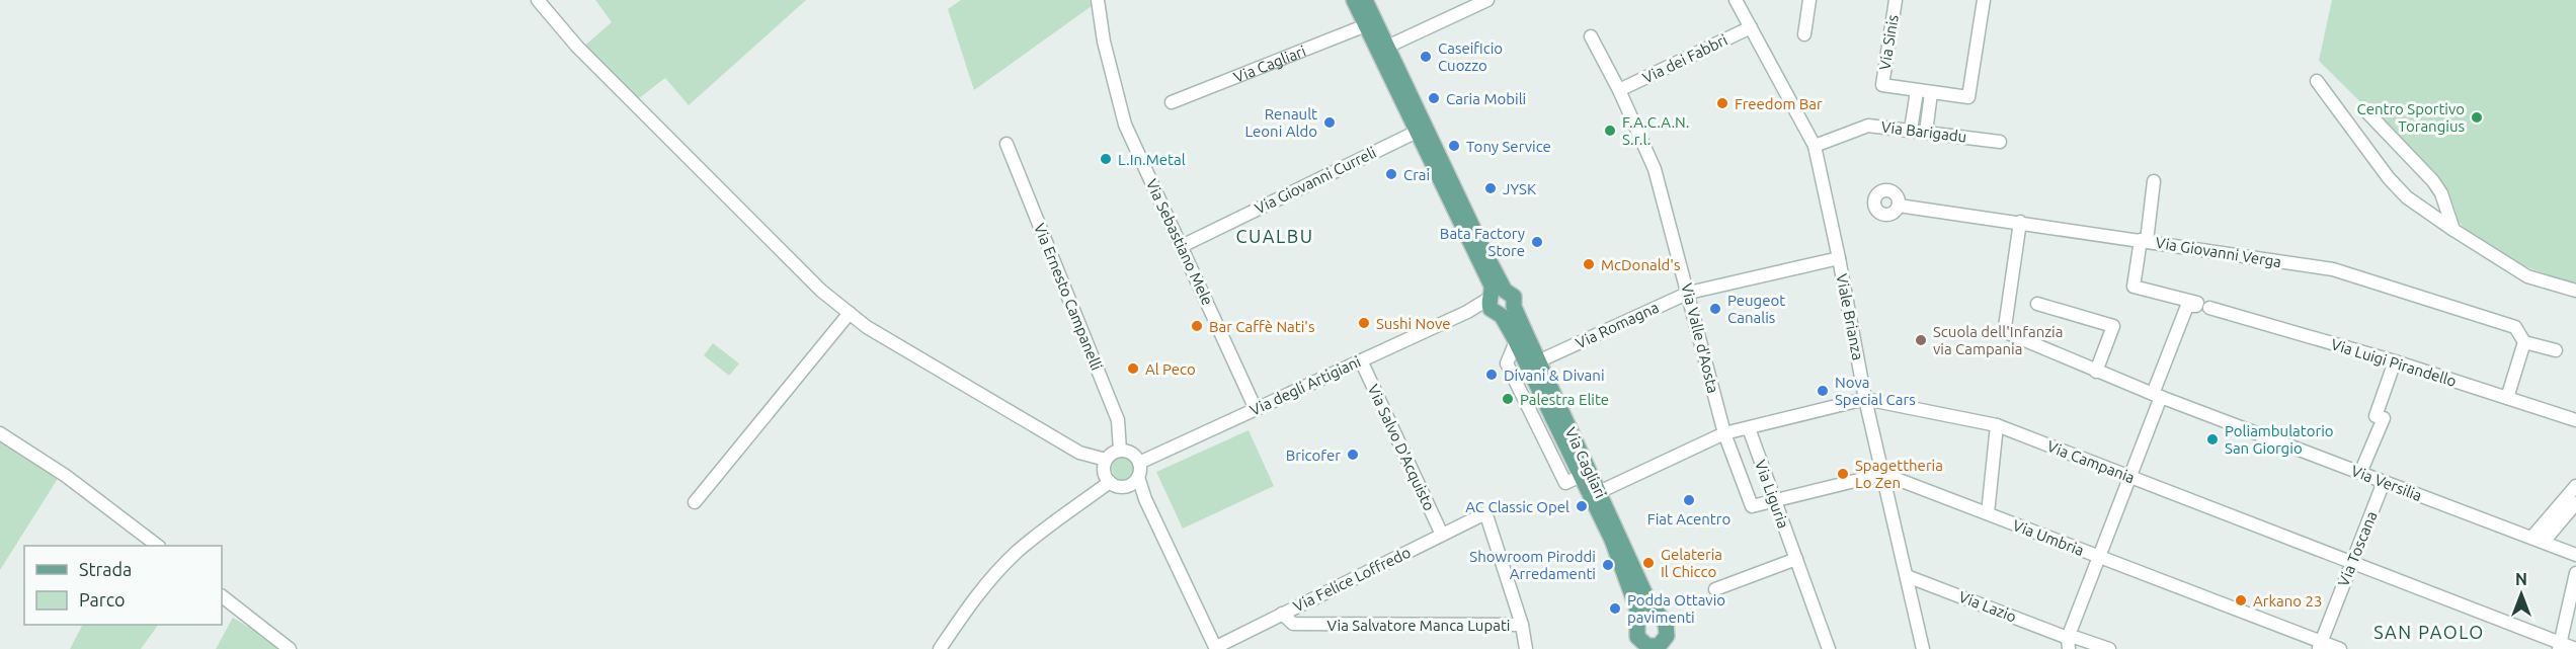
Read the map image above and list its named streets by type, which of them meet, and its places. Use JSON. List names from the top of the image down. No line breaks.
{"streets":{"main road":["Via Cagliari"],"street":["Via Sinis","Via dei Fabbri","Via Barigadu","Via Giovanni Curreli","Via Sebastiano Mele","Via Giovanni Verga","Via Ernesto Campanelli","Viale Brianza","Via Romagna","Via Valle d'Aosta","Via Luigi Pirandello","Via degli Artigiani","Via Salvo D'Acquisto","Via Campania","Via Versilia","Via Liguria","Via Umbria","Via Toscana","Via Felice Loffredo","Via Lazio","Via Salvatore Manca Lupati"]},"crossings":[["Via dei Fabbri","Viale Brianza"],["Via dei Fabbri","Via Valle d'Aosta"],["Via Cagliari","Via Giovanni Curreli"],["Via Cagliari","Via Romagna"],["Via Cagliari","Via degli Artigiani"],["Via Cagliari","Via Campania"],["Via Barigadu","Viale Brianza"],["Via Giovanni Curreli","Via Sebastiano Mele"],["Via Sebastiano Mele","Via degli Artigiani"],["Via Giovanni Verga","Via Luigi Pirandello"],["Via Giovanni Verga","Via Versilia"],["Via Ernesto Campanelli","Via degli Artigiani"],["Viale Brianza","Via Romagna"],["Viale Brianza","Via Campania"],["Viale Brianza","Via Umbria"],["Viale Brianza","Via Lazio"],["Via Romagna","Via Valle d'Aosta"],["Via Valle d'Aosta","Via Campania"],["Via Valle d'Aosta","Via Liguria"],["Via degli Artigiani","Via Salvo D'Acquisto"],["Via Salvo D'Acquisto","Via Felice Loffredo"],["Via Campania","Via Liguria"],["Via Campania","Via Toscana"],["Via Versilia","Via Toscana"],["Via Umbria","Via Toscana"],["Via Felice Loffredo","Via Salvatore Manca Lupati"]],"districts":["CUALBU","SAN PAOLO"],"places":["Caseificio Cuozzo","Caria Mobili","Freedom Bar","Centro Sportivo Torangius","Renault Leoni Aldo","F.A.C.A.N. S.r.l.","Tony Service","L.In.Metal","Crai","JYSK","Bata Factory Store","McDonald's","Peugeot Canalis","Sushi Nove","Bar Caffè Nati's","Scuola dell'Infanzia via Campania","Al Peco","Divani & Divani","Nova Special Cars","Palestra Elite","Poliambulatorio San Giorgio","Bricofer","Spagettheria Lo Zen","Fiat Acentro","AC Classic Opel","Gelateria Il Chicco","Showroom Piroddi Arredamenti","Arkano 23","Podda Ottavio pavimenti"],"legend":["Strada","Parco"],"north":"top"}
